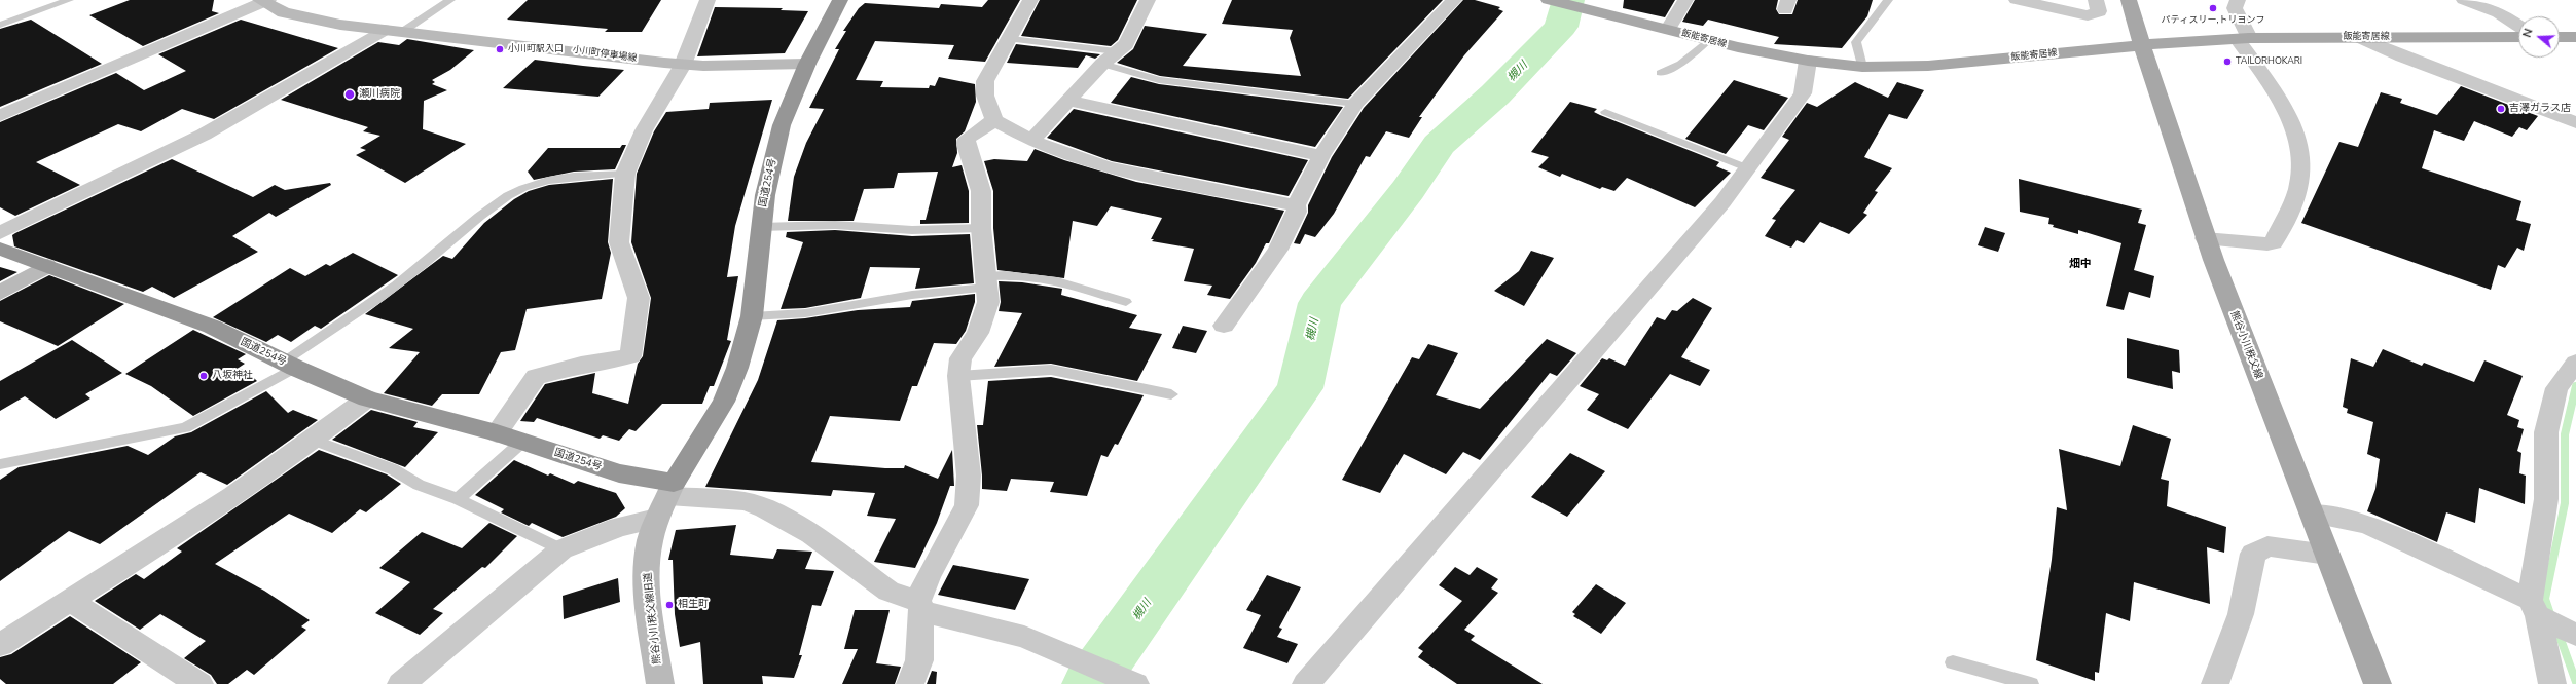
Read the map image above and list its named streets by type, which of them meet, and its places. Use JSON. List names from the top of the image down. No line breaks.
{"streets":{"highway":["国道254号"],"main road":["飯能寄居線","小川町停車場線","熊谷小川秩父線","熊谷小川秩父線旧道"]},"crossings":[["飯能寄居線","熊谷小川秩父線"],["小川町停車場線","国道254号"],["国道254号","熊谷小川秩父線旧道"]],"districts":["畑中"],"water":["槻川"],"places":["パティスリー,トリヨンフ","小川町駅入口","TAILORHOKARI","瀬川病院","吉澤ガラス店","八坂神社","相生町"],"north":"left"}
